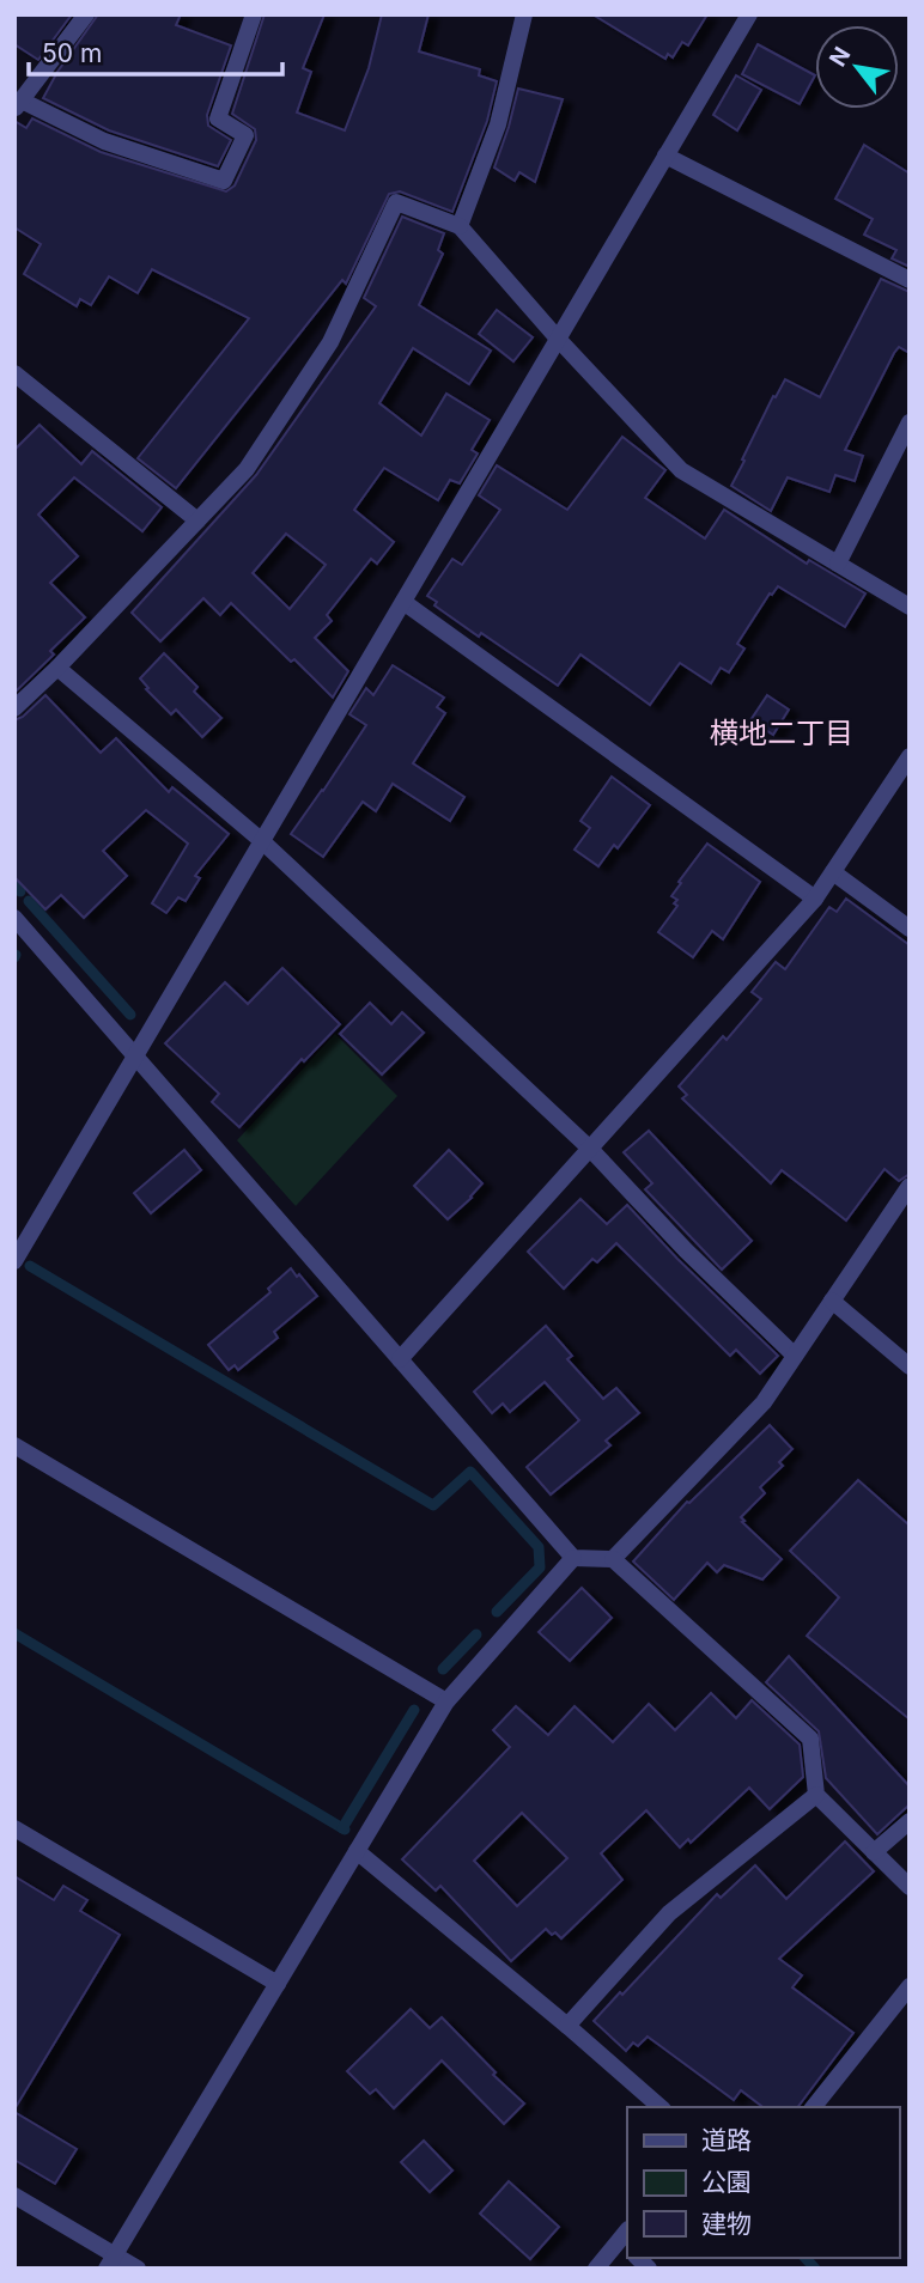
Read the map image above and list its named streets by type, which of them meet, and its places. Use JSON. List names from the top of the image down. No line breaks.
{"districts":["横地二丁目"],"legend":["道路","公園","建物"],"scale_bar":"50 m","north":"top left"}
